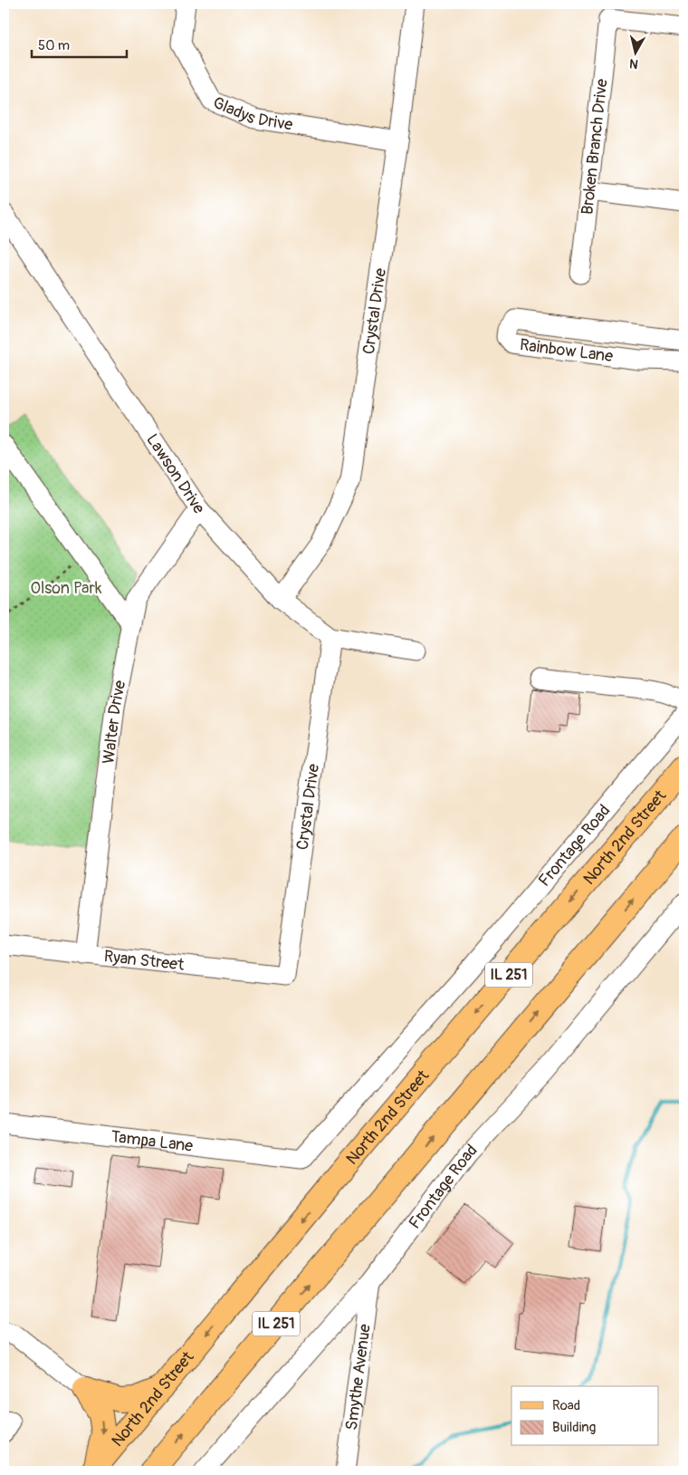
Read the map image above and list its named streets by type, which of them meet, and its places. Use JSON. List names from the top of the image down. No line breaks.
{"streets":{"main road":["North 2nd Street","IL 251"],"street":["Gladys Drive","Broken Branch Drive","Crystal Drive","Rainbow Lane","Lawson Drive","Walter Drive","Frontage Road","Ryan Street","Tampa Lane","Smythe Avenue"]},"crossings":[["Gladys Drive","Crystal Drive"],["Crystal Drive","Lawson Drive"],["Crystal Drive","Ryan Street"],["Lawson Drive","Walter Drive"],["Walter Drive","Ryan Street"],["Frontage Road","Tampa Lane"],["Frontage Road","Smythe Avenue"]],"parks":["Olson Park"],"legend":["Road","Building"],"scale_bar":"50 m","north":"bottom"}
